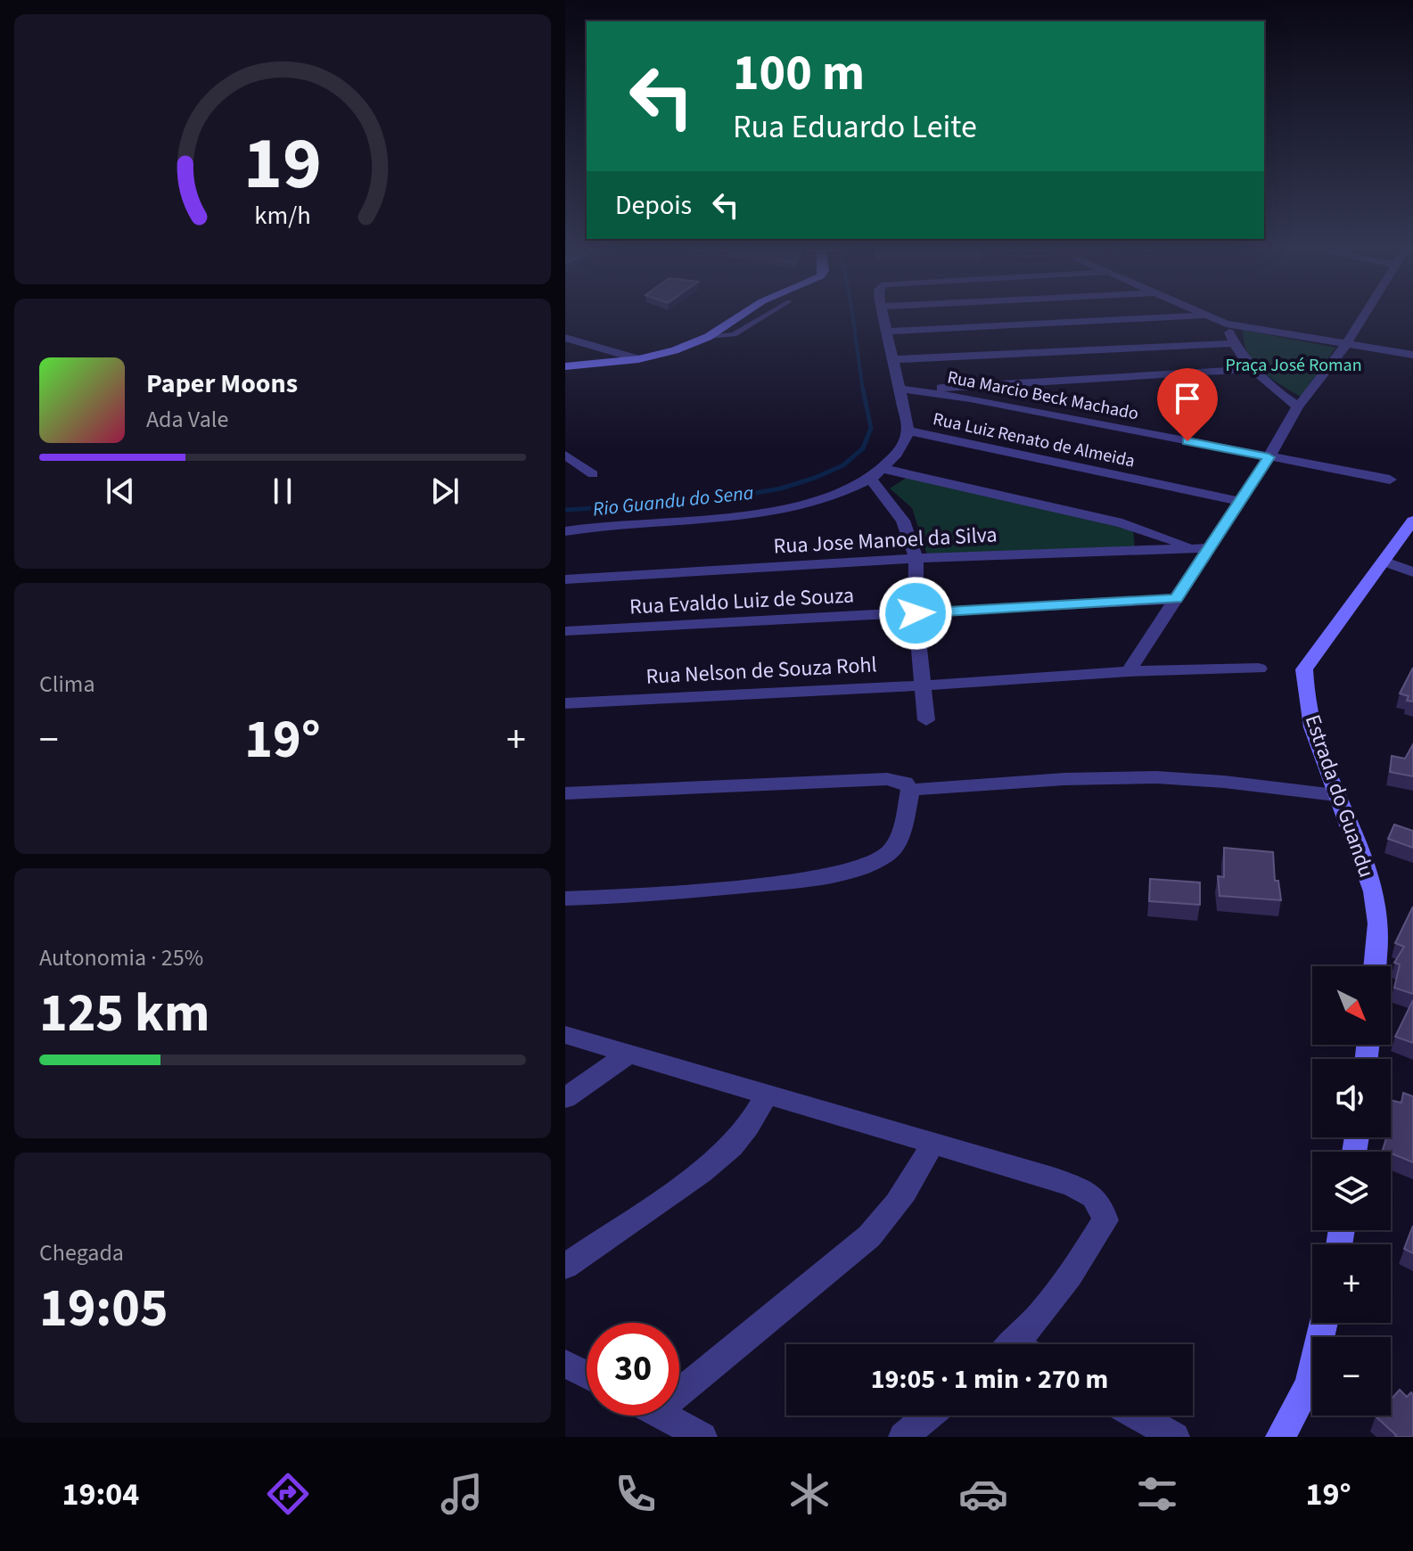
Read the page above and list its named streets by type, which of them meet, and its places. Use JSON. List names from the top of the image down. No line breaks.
{"streets":{"street":["Rua Marcio Beck Machado","Rua Luiz Renato de Almeida","Rua Jose Manoel da Silva","Rua Evaldo Luiz de Souza","Rua Nelson de Souza Rohl","Estrada do Guandu"]},"water":["Rio Guandu do Sena"],"parks":["Praça José Roman"],"north":"bottom right","page":{"turn":["100 m","Rua Eduardo Leite"],"then":"Depois","song":["Paper Moons","Ada Vale"],"tile":["Clima",["Autonomia · 25%","125 km"],["Chegada","19:05"]],"heat":["−","19°","+"],"map_buttons":["+","−"],"limit":"30","trip":"19:05 · 1 min · 270 m","tabs":["19:04","19°"],"gauge":["19","km/h"]}}
